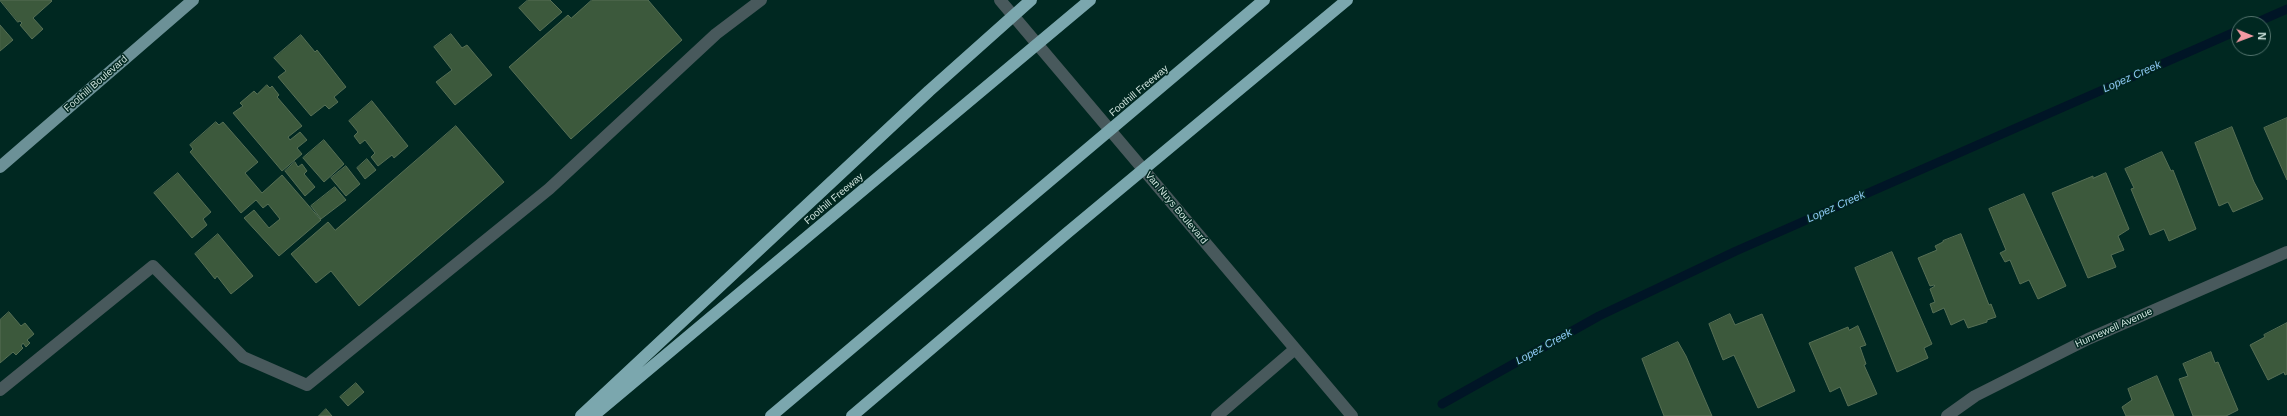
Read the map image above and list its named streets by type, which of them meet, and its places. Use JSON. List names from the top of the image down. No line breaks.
{"streets":{"highway":["Foothill Freeway"],"main road":["Foothill Boulevard"],"street":["Van Nuys Boulevard","Hunnewell Avenue"]},"water":["Lopez Creek"],"north":"right"}
